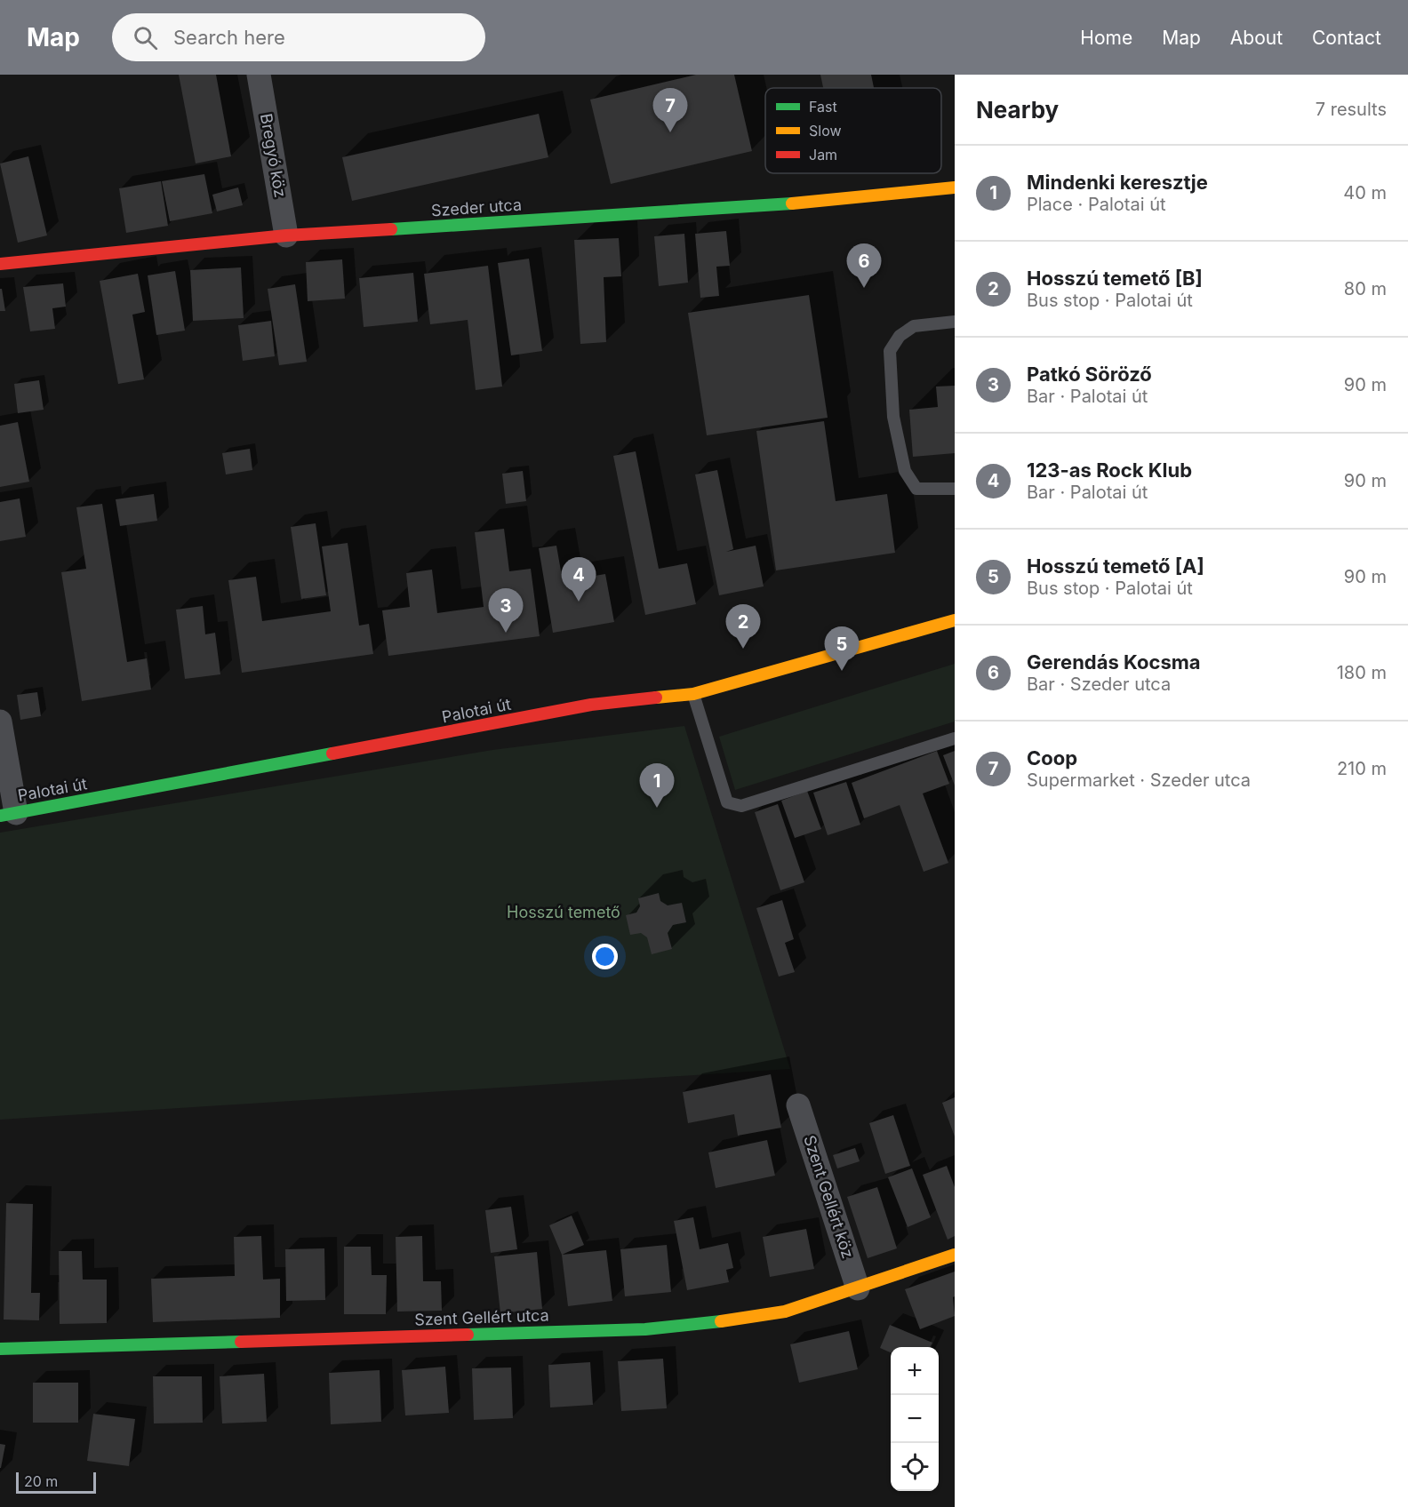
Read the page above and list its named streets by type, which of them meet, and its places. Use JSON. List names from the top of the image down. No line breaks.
{"streets":{"street":["Bregyó köz","Szeder utca","Palotai út","Szent Gellért köz","Szent Gellért utca"]},"crossings":[["Bregyó köz","Szeder utca"],["Szent Gellért köz","Szent Gellért utca"]],"parks":["Hosszú temető"],"legend":["Fast","Slow","Jam"],"scale_bar":"20 m","page":{"header":"Map","search":"Search here","nav":["Home","Map","About","Contact"],"heading":["Nearby","7 results"],"pins":["7","6","4","3","2","5","1"],"list":[{"mark":"1","name":"Mindenki keresztje","note":"Place · Palotai út","value":"40 m"},{"mark":"2","name":"Hosszú temető [B]","note":"Bus stop · Palotai út","value":"80 m"},{"mark":"3","name":"Patkó Söröző","note":"Bar · Palotai út","value":"90 m"},{"mark":"4","name":"123-as Rock Klub","note":"Bar · Palotai út","value":"90 m"},{"mark":"5","name":"Hosszú temető [A]","note":"Bus stop · Palotai út","value":"90 m"},{"mark":"6","name":"Gerendás Kocsma","note":"Bar · Szeder utca","value":"180 m"},{"mark":"7","name":"Coop","note":"Supermarket · Szeder utca","value":"210 m"}],"map_buttons":["+","−"],"scale":"20 m"}}
